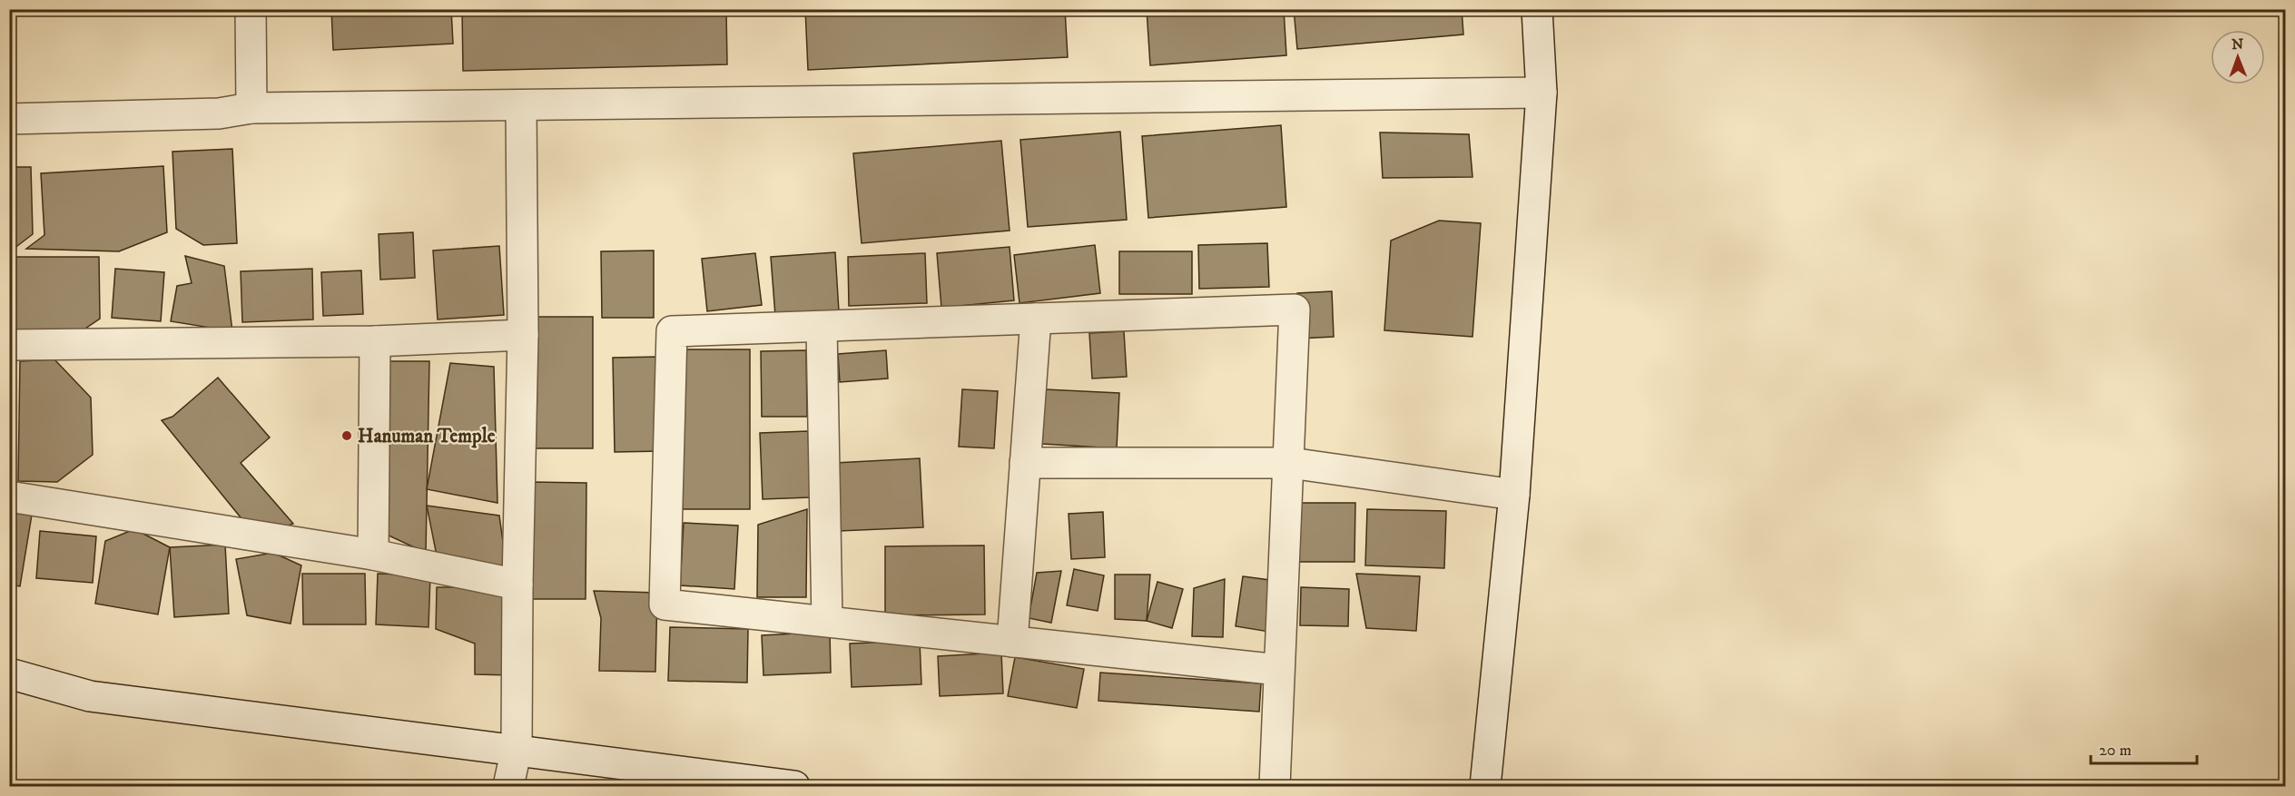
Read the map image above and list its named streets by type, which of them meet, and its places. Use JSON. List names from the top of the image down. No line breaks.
{"places":["Hanuman Temple"],"scale_bar":"20 m","north":"top"}
